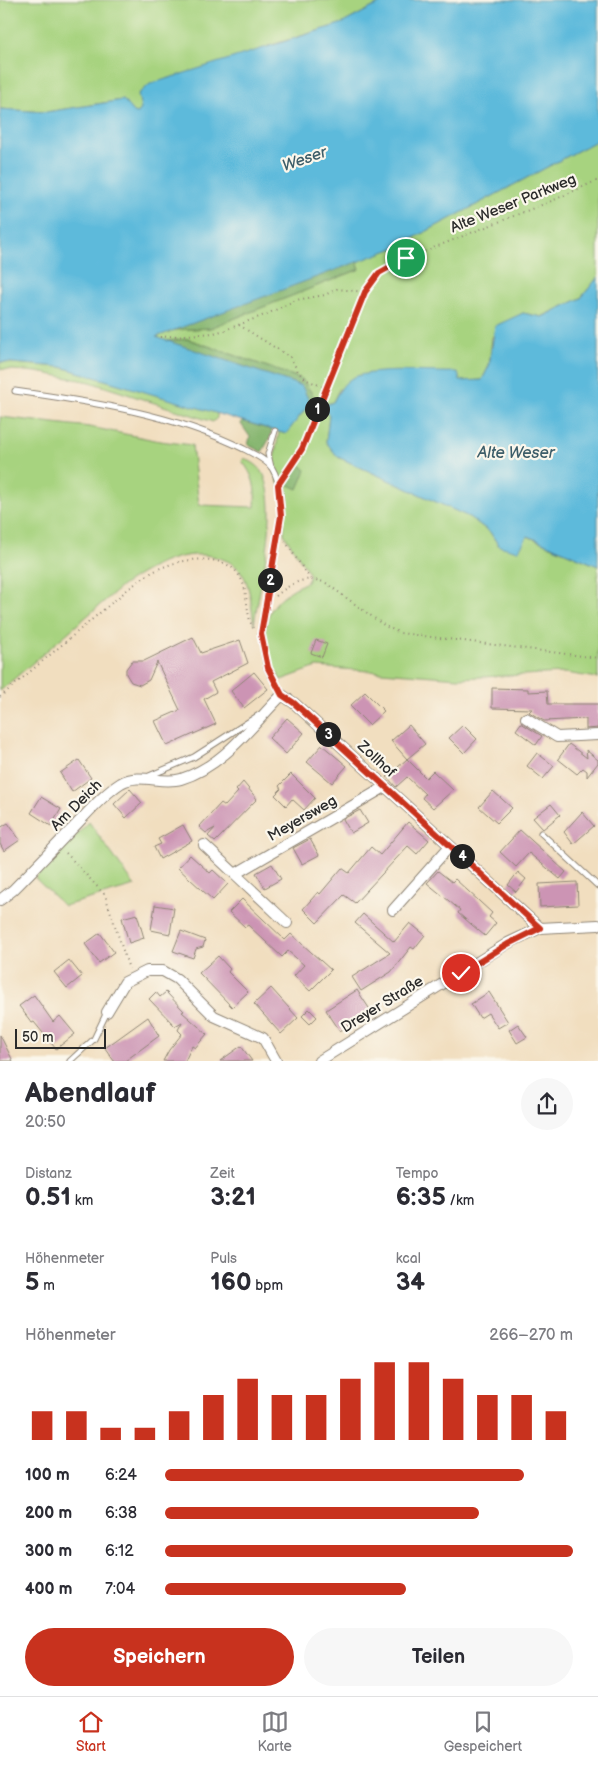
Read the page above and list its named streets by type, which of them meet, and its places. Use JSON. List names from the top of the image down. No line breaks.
{"streets":{"street":["Zollhof","Am Deich","Meyersweg","Dreyer Straße"],"path":["Alte Weser Parkweg"]},"crossings":[["Zollhof","Am Deich"],["Zollhof","Meyersweg"],["Zollhof","Dreyer Straße"]],"water":["Weser","Alte Weser"],"scale_bar":"50 m","page":{"pins":["1","2","3","4"],"scale":"50 m","heading":["Abendlauf","20:50"],"stats":[["Distanz","0.51 km"],["Zeit","3:21"],["Tempo","6:35 /km"],["Höhenmeter","5 m"],["Puls","160 bpm"],["kcal","34"]],"chart":["Höhenmeter","266–270 m"],"list":[{"name":"100 m","note":"6:24"},{"name":"200 m","note":"6:38"},{"name":"300 m","note":"6:12"},{"name":"400 m","note":"7:04"}],"buttons":["Speichern","Teilen"],"tabs":["Start","Karte","Gespeichert"]}}
